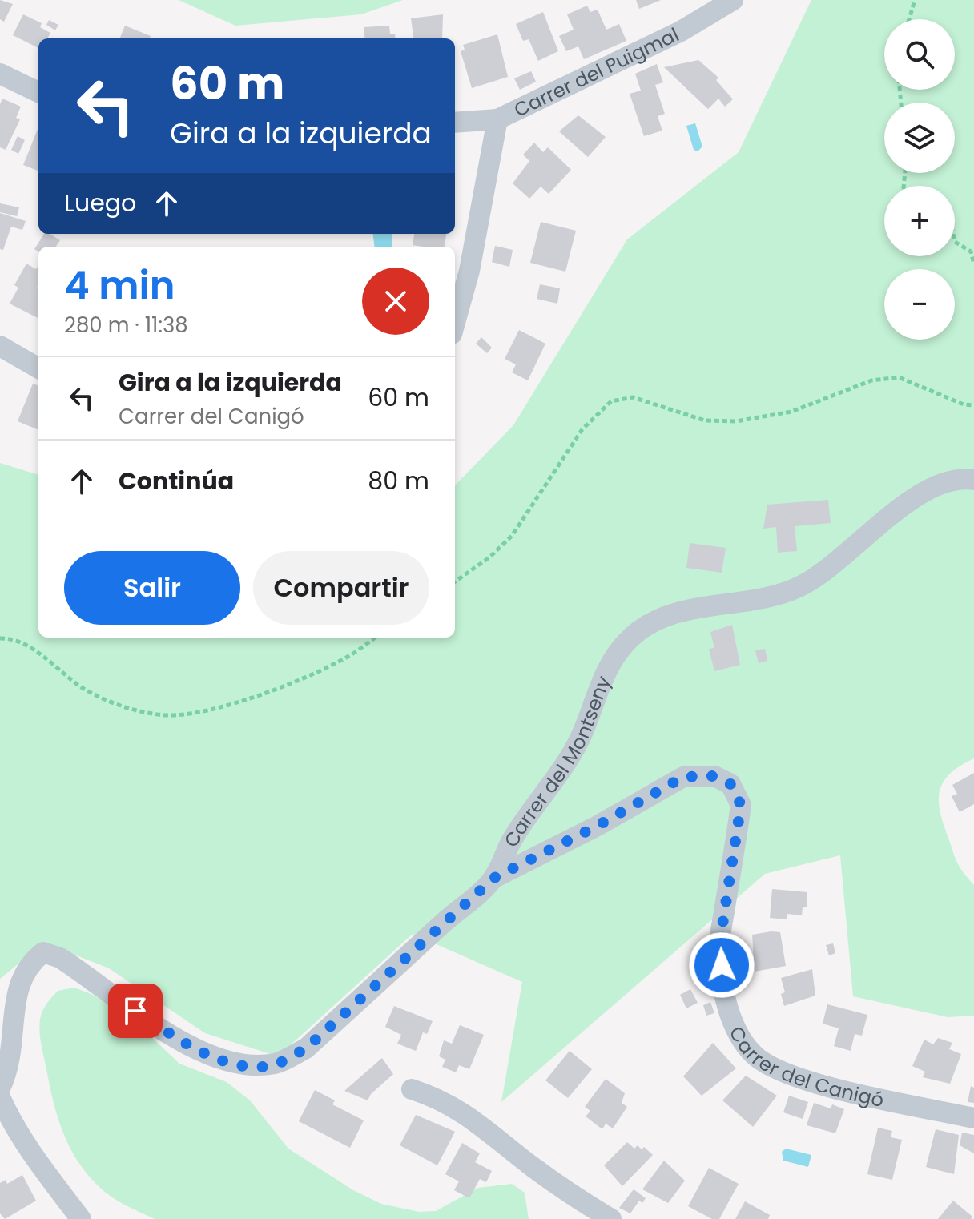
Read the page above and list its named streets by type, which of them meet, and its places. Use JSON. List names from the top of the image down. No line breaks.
{"streets":{"street":["Carrer del Puigmal","Carrer del Montseny","Carrer del Canigó"]},"crossings":[["Carrer del Montseny","Carrer del Canigó"]],"page":{"map_buttons":["+","−"],"turn":["60 m","Gira a la izquierda"],"then":"Luego","heading":["4 min","280 m · 11:38"],"list":[{"name":"Gira a la izquierda","note":"Carrer del Canigó","value":"60 m"},{"name":"Continúa","value":"80 m"}],"buttons":["Salir","Compartir"]}}
